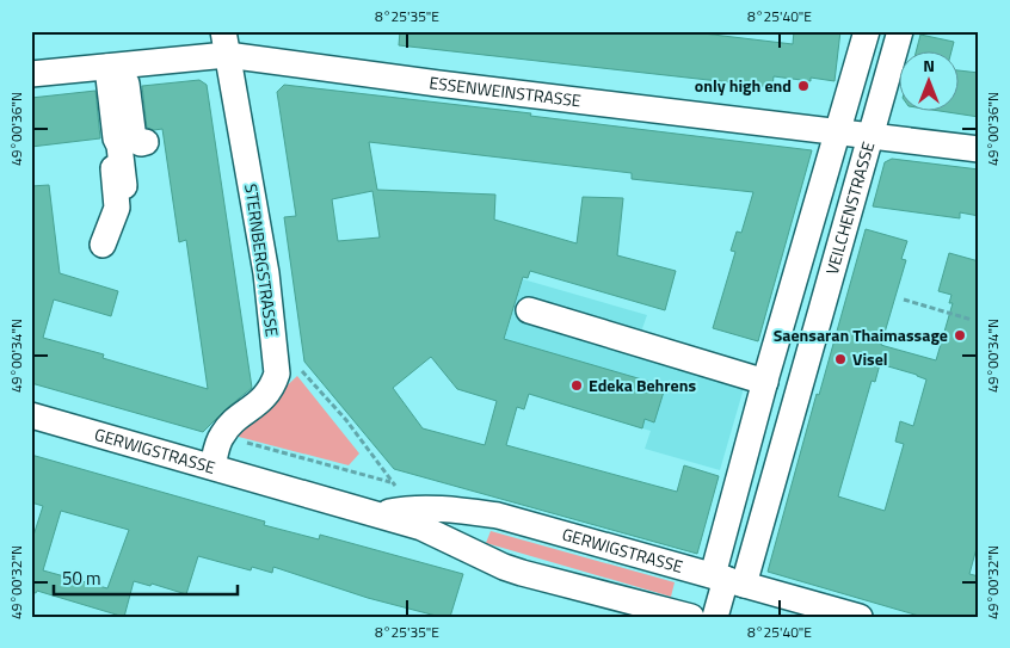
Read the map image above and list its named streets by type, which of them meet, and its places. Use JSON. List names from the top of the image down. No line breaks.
{"streets":{"street":["ESSENWEINSTRASSE","VEILCHENSTRASSE","STERNBERGSTRASSE","GERWIGSTRASSE"]},"crossings":[["ESSENWEINSTRASSE","VEILCHENSTRASSE"],["ESSENWEINSTRASSE","STERNBERGSTRASSE"],["VEILCHENSTRASSE","GERWIGSTRASSE"]],"places":["only high end","Saensaran Thaimassage","Visel","Edeka Behrens"],"scale_bar":"50 m","north":"top","coordinates":["8°25'35\"E","8°25'40\"E","49°00'36\"N","49°00'34\"N","49°00'32\"N"]}
